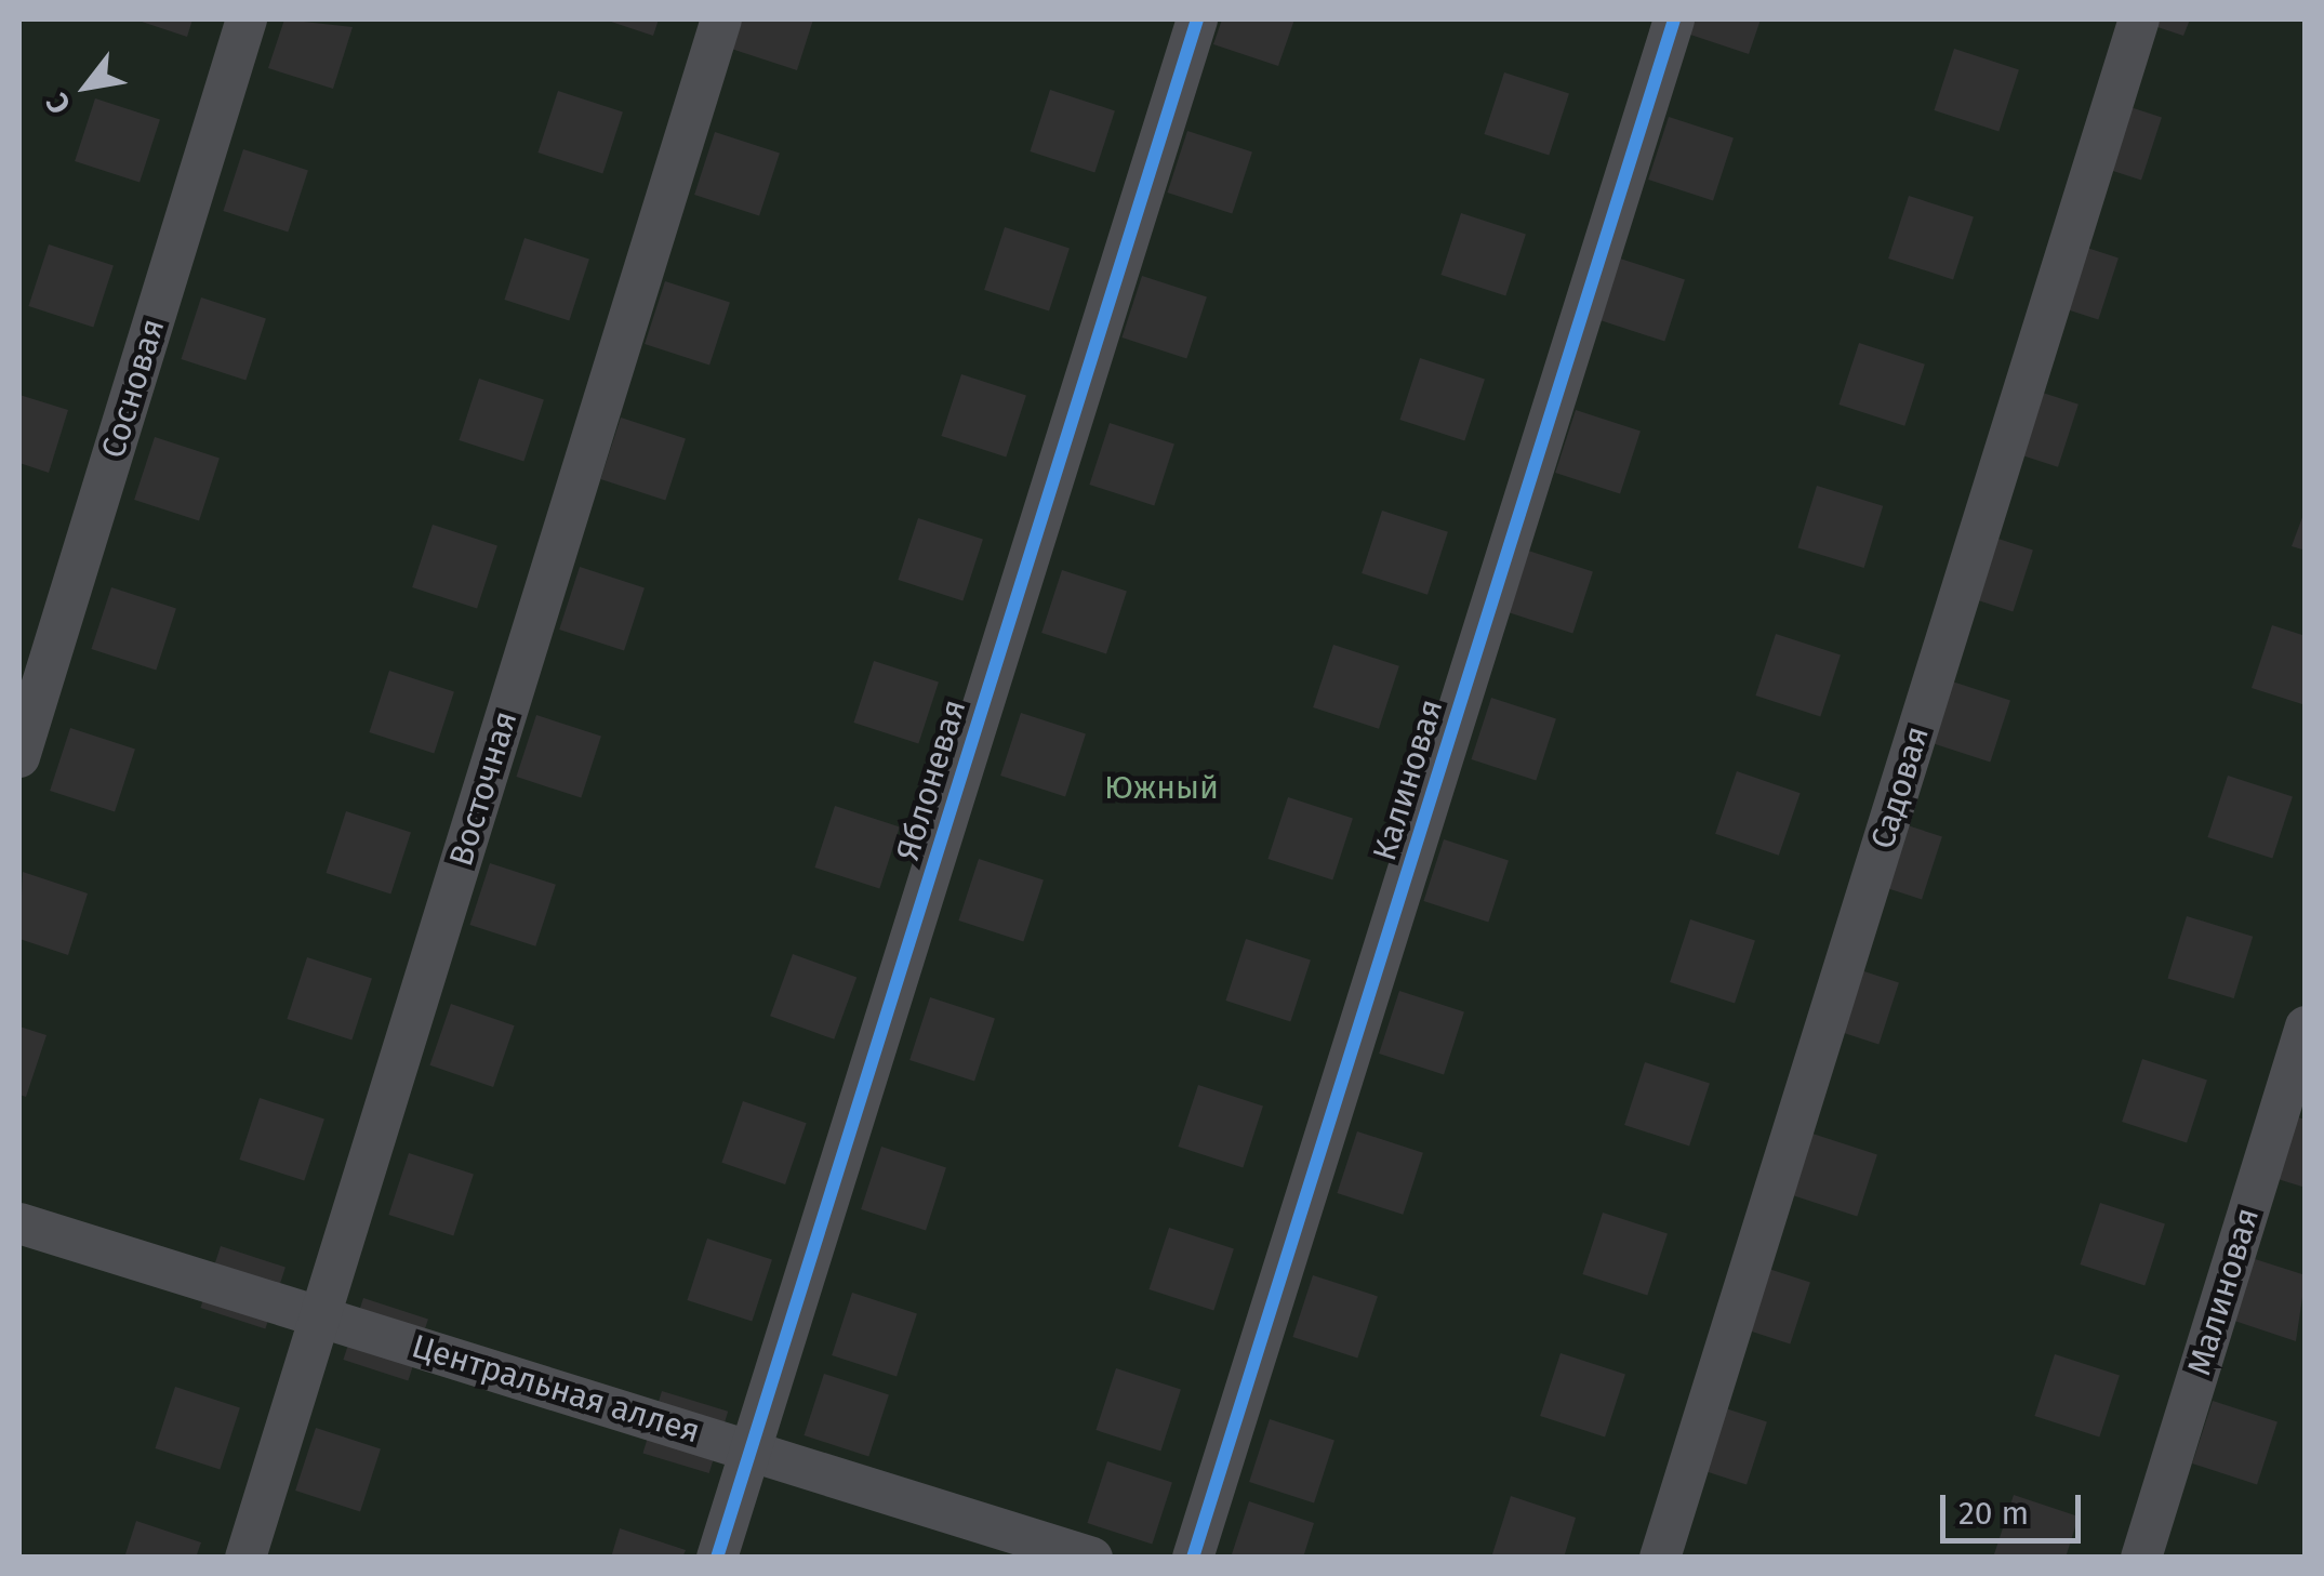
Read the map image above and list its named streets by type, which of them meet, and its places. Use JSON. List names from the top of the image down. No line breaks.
{"streets":{"street":["Сосновая","Яблоневая","Калиновая","Садовая","Восточная","Малиновая","Центральная аллея"]},"crossings":[["Яблоневая","Центральная аллея"],["Восточная","Центральная аллея"]],"parks":["Южный"],"scale_bar":"20 m","north":"bottom left"}
